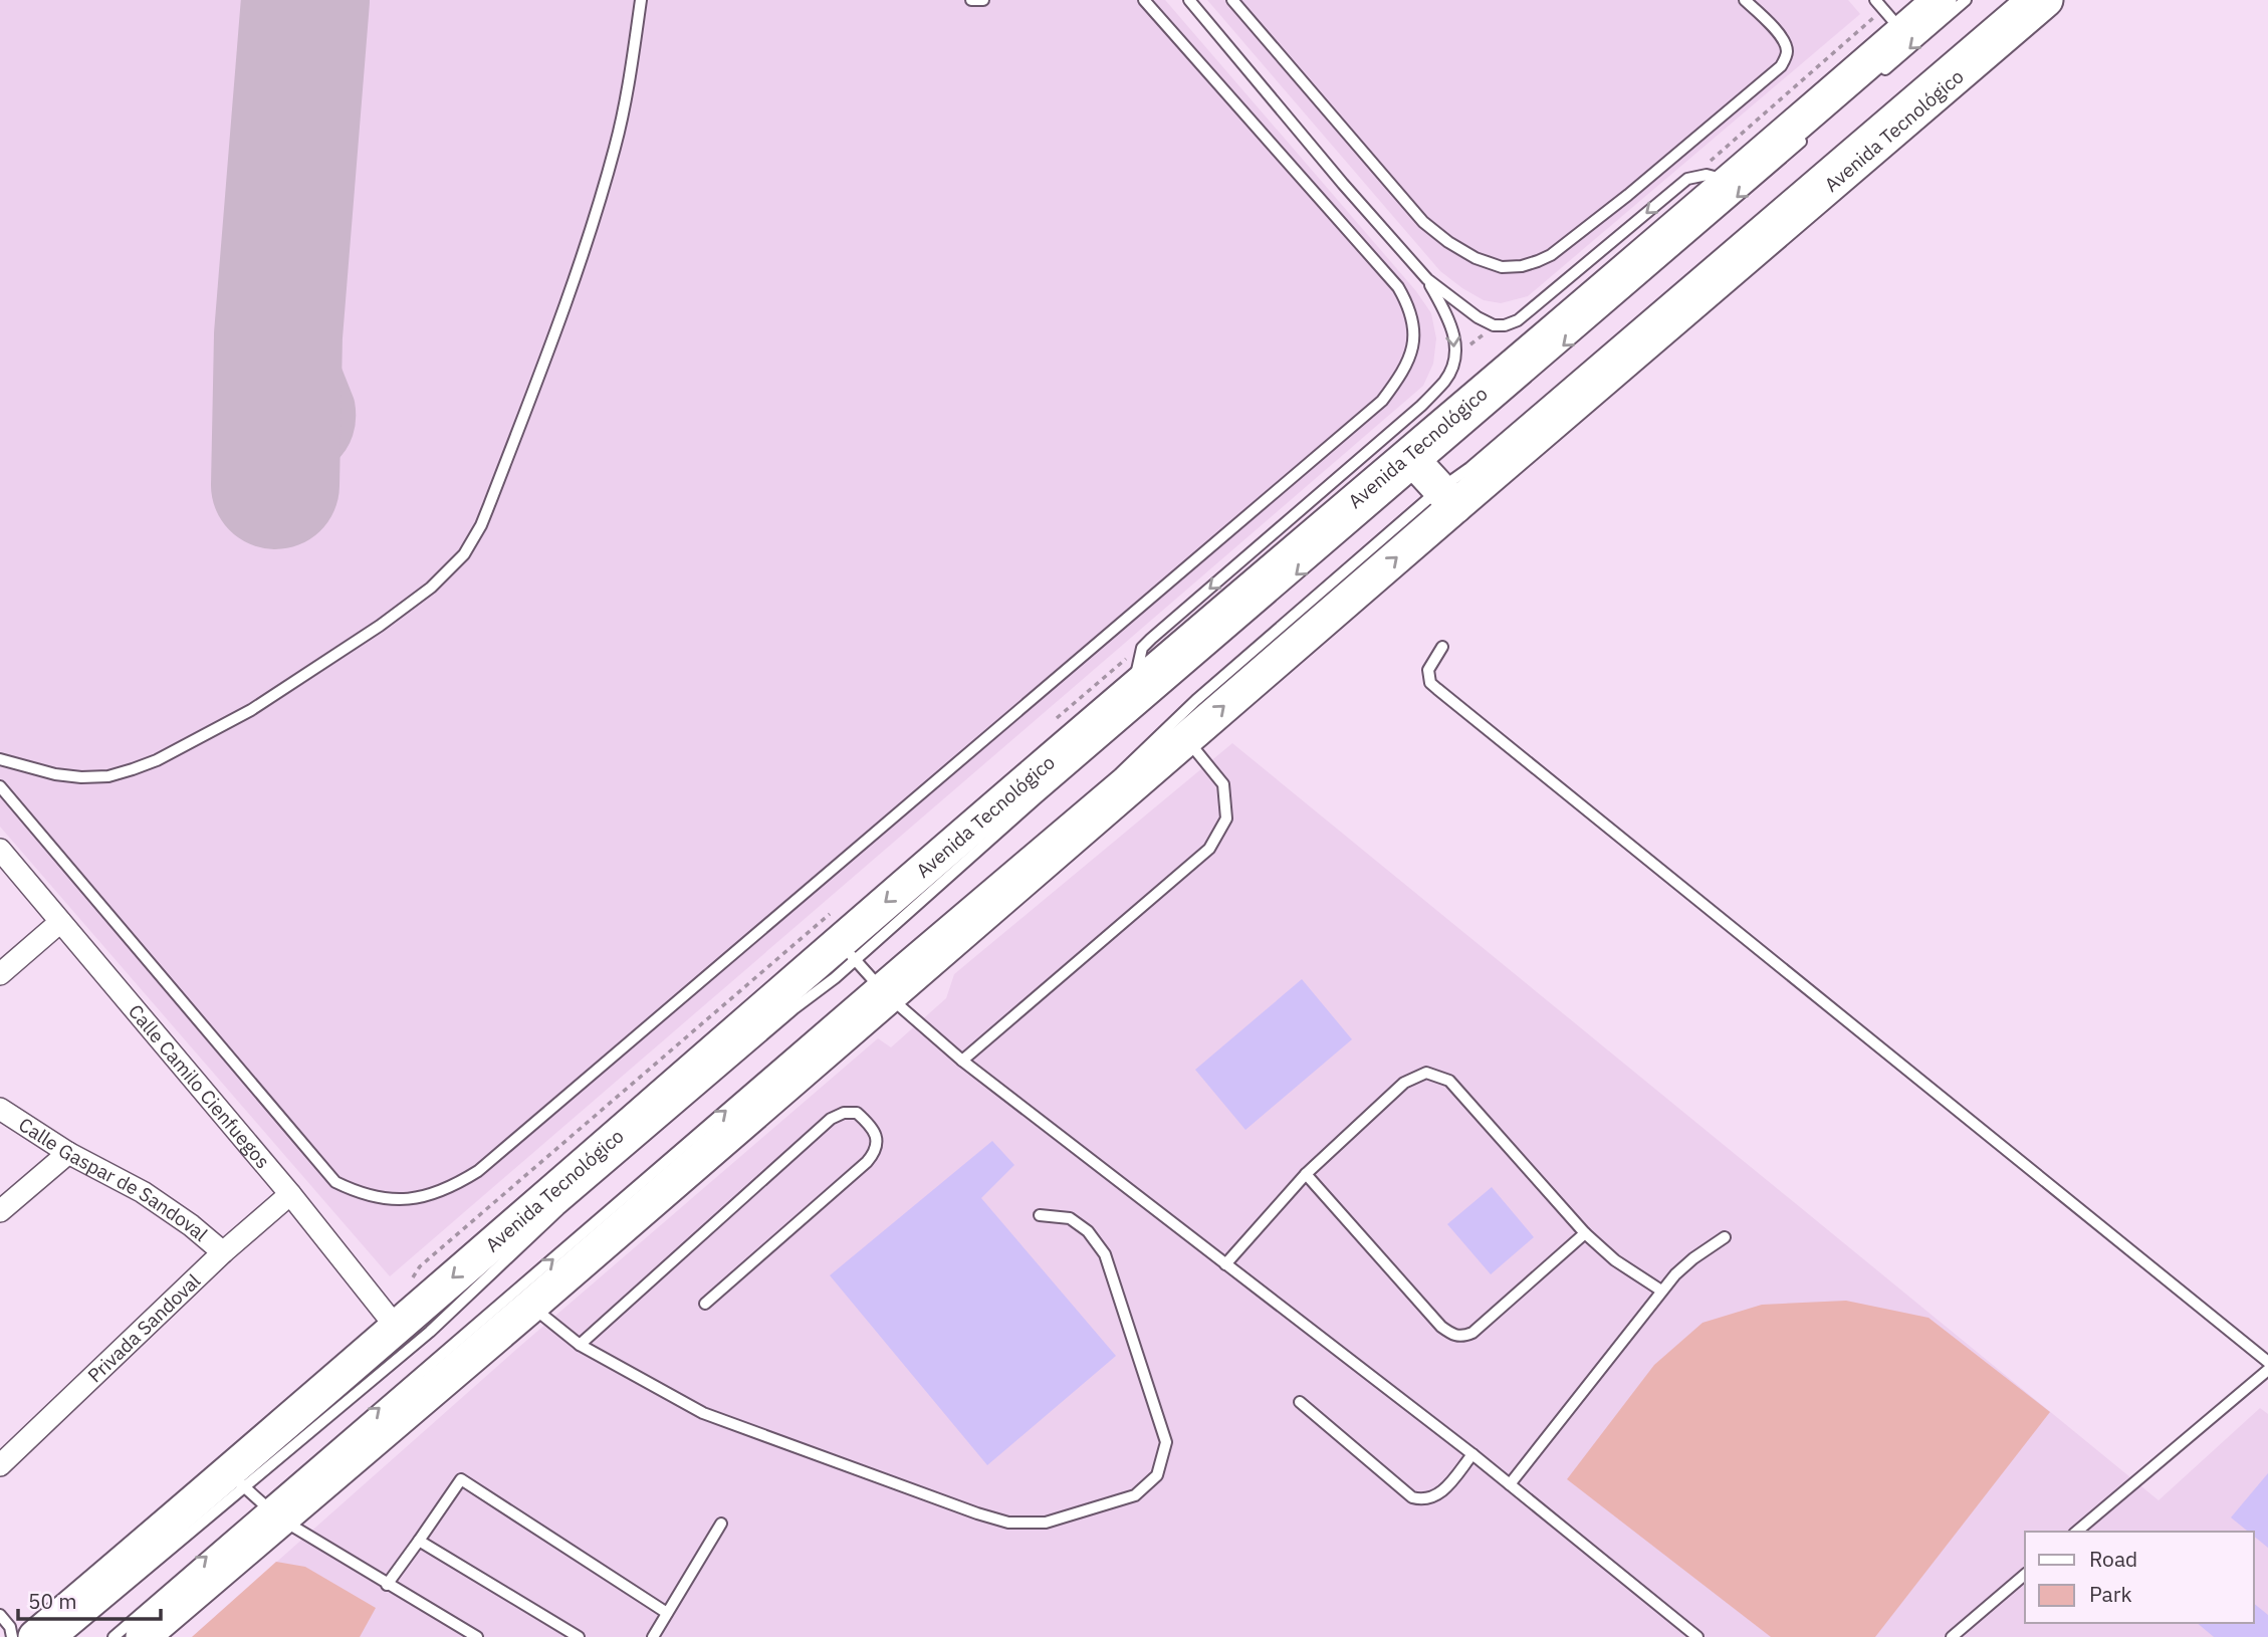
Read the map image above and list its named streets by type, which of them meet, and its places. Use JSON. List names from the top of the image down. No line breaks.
{"streets":{"main road":["Avenida Tecnológico"],"street":["Calle Camilo Cienfuegos","Calle Gaspar de Sandoval","Privada Sandoval"]},"crossings":[["Avenida Tecnológico","Calle Camilo Cienfuegos"],["Calle Camilo Cienfuegos","Privada Sandoval"],["Calle Gaspar de Sandoval","Privada Sandoval"]],"legend":["Road","Park"],"scale_bar":"50 m"}
